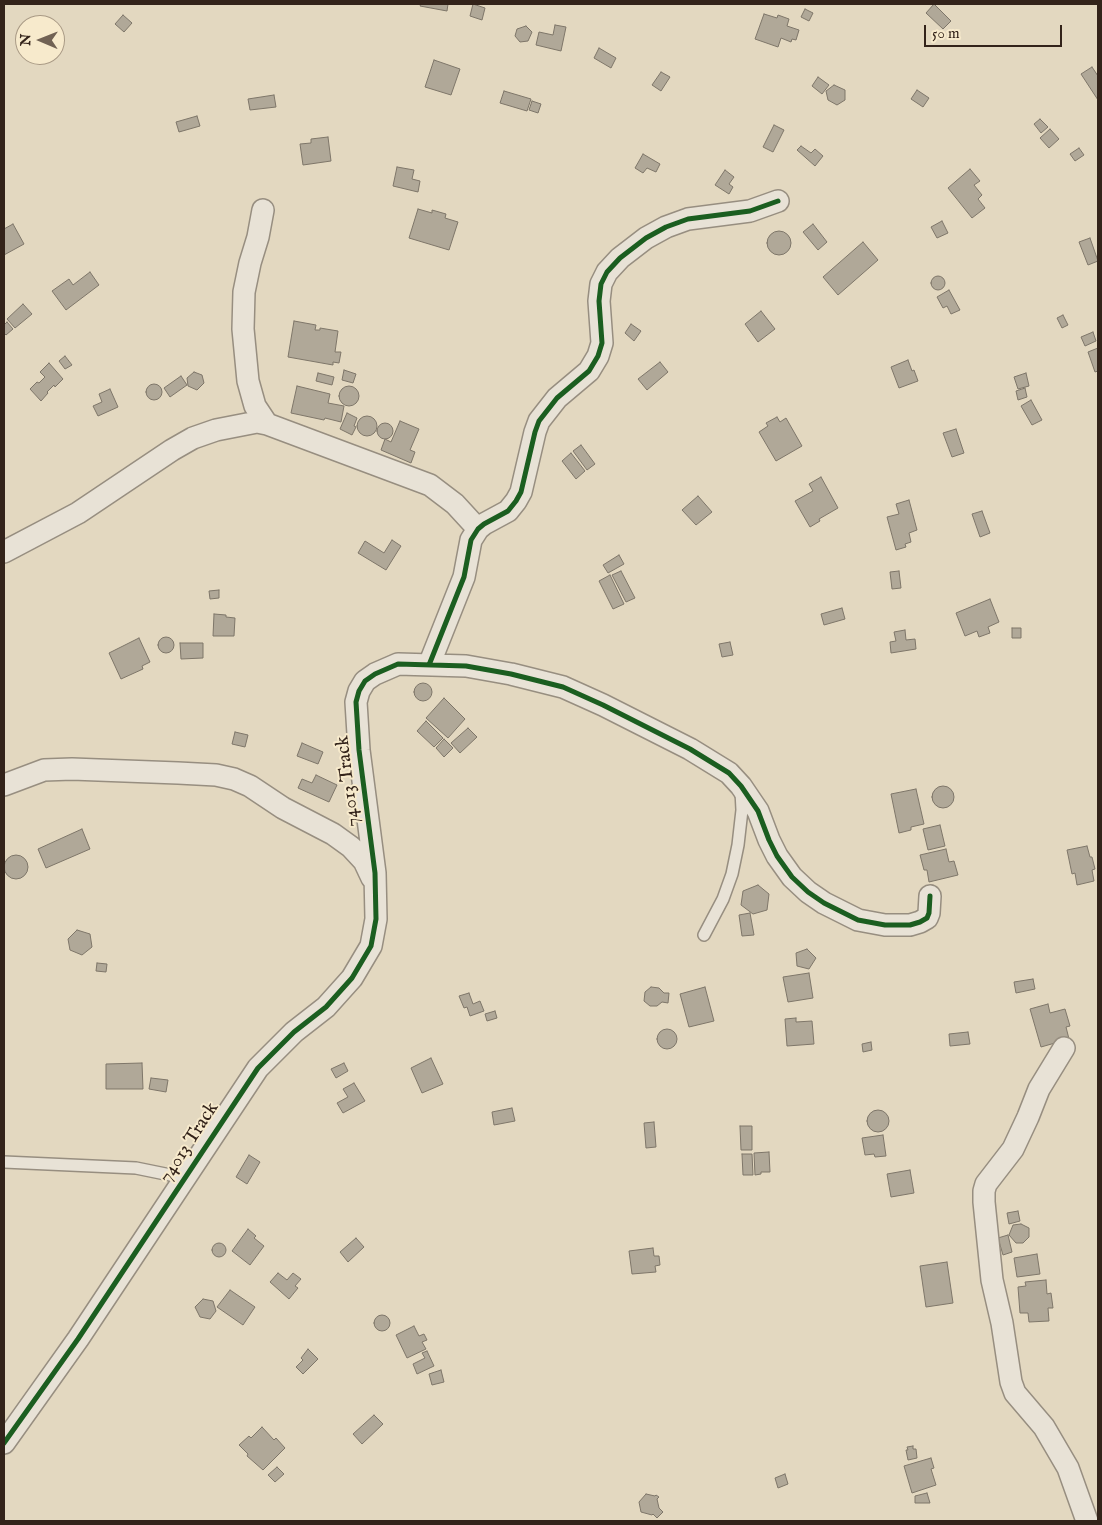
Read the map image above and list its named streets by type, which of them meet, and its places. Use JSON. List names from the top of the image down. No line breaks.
{"streets":{"street":["74013 Track"]},"scale_bar":"50 m","north":"left"}
